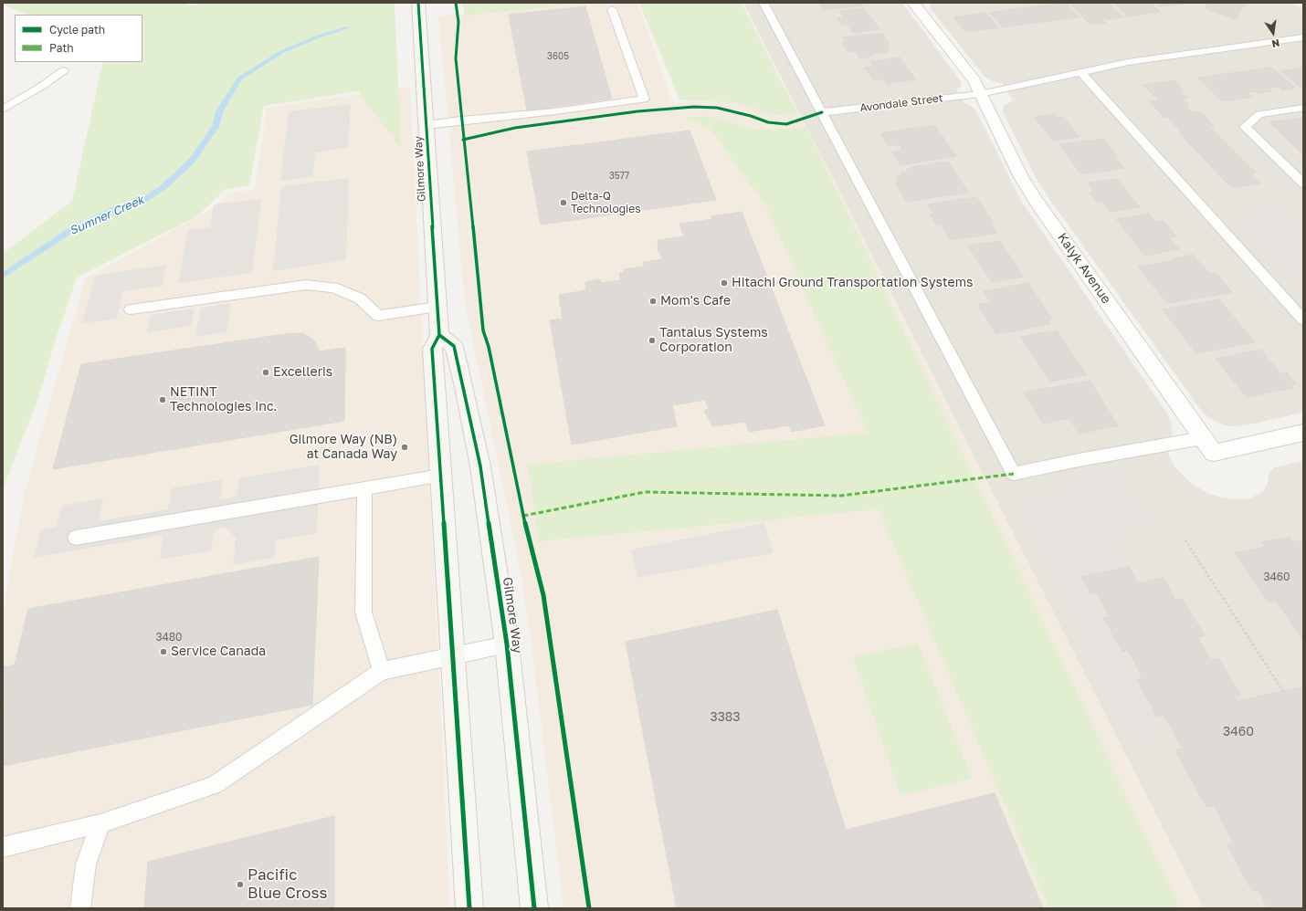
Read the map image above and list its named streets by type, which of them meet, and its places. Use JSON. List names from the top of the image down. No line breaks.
{"streets":{"street":["Gilmore Way","Kalyk Avenue"],"lane":["Avondale Street"]},"crossings":[["Avondale Street","Kalyk Avenue"]],"water":["Sumner Creek"],"places":["Delta-Q Technologies","Hitachi Ground Transportation Systems","Mom's Cafe","Tantalus Systems Corporation","Excelleris","NETINT Technologies Inc.","Gilmore Way (NB) at Canada Way","Service Canada","Pacific Blue Cross"],"house_numbers":["3605","3577","3460","3480","3383","3460"],"legend":["Cycle path","Path"],"north":"bottom"}
